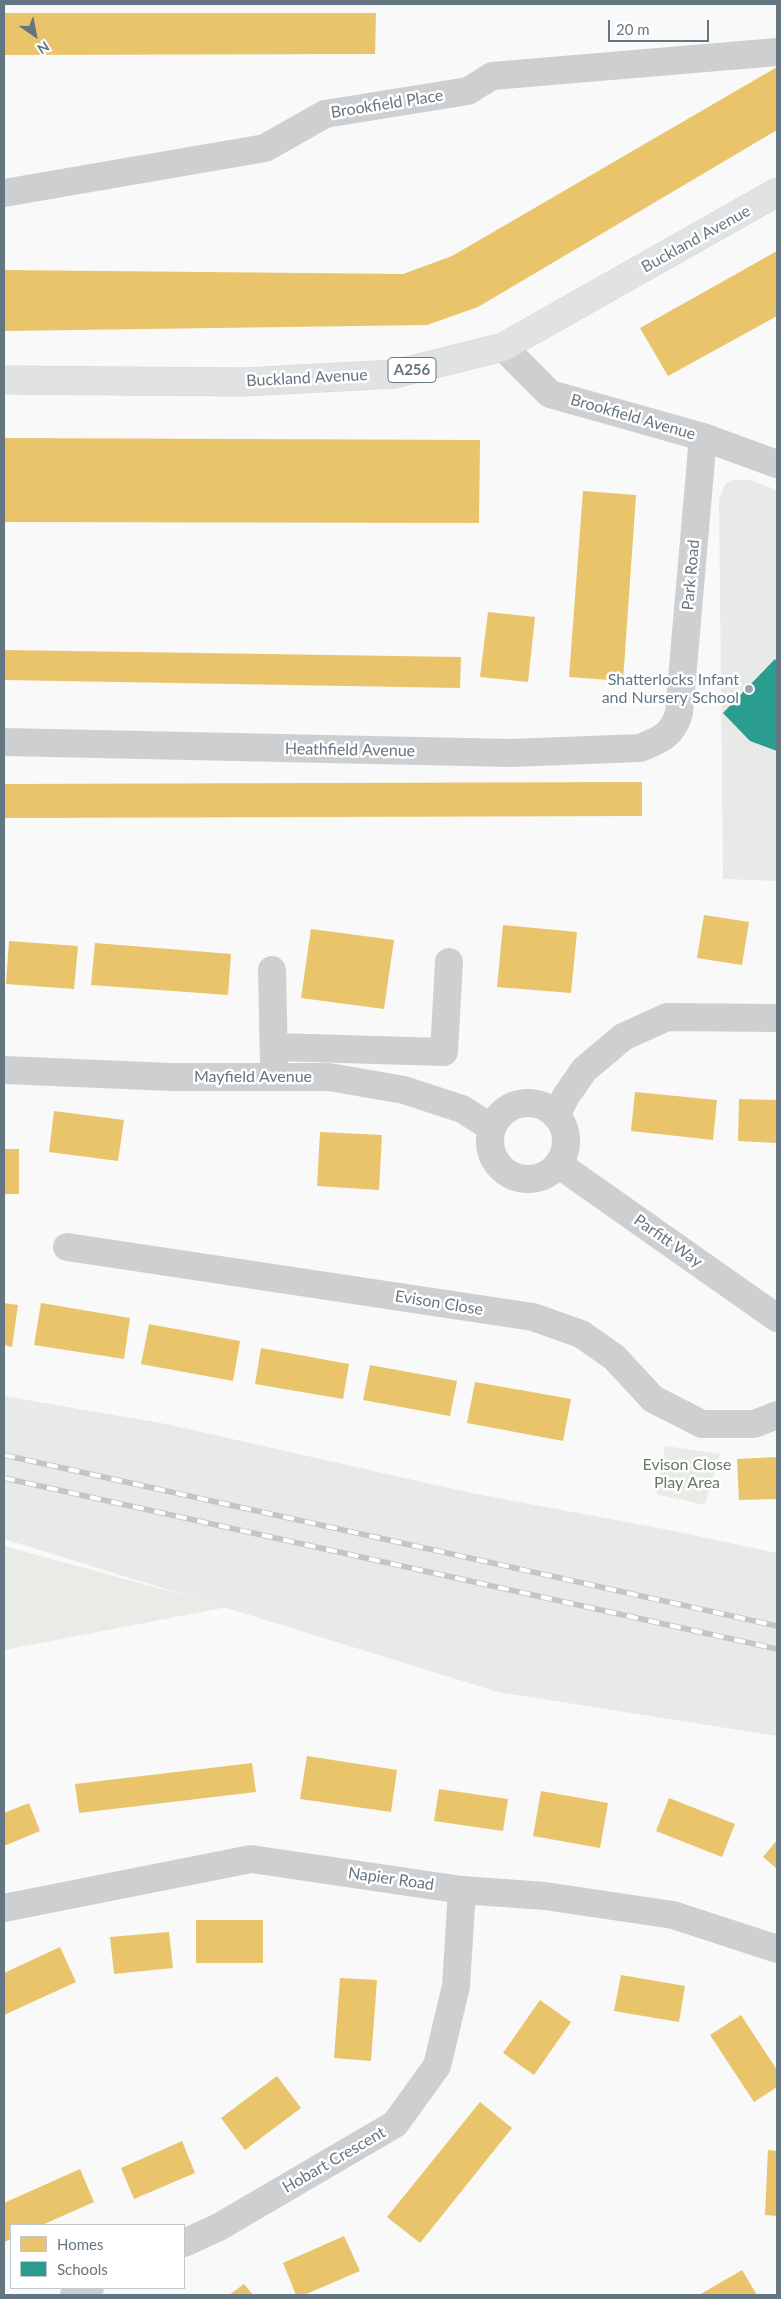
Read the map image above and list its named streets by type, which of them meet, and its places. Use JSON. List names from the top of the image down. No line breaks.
{"streets":{"main road":["Buckland Avenue","A256"],"street":["Brookfield Place","Brookfield Avenue","Park Road","Heathfield Avenue","Mayfield Avenue","Parfitt Way","Evison Close","Napier Road","Hobart Crescent"]},"crossings":[["Buckland Avenue","Brookfield Avenue"],["Brookfield Avenue","Park Road"],["Park Road","Heathfield Avenue"],["Mayfield Avenue","Parfitt Way"],["Napier Road","Hobart Crescent"]],"parks":["Evison Close Play Area"],"places":["Shatterlocks Infant and Nursery School"],"legend":["Homes","Schools"],"scale_bar":"20 m","north":"bottom right"}
